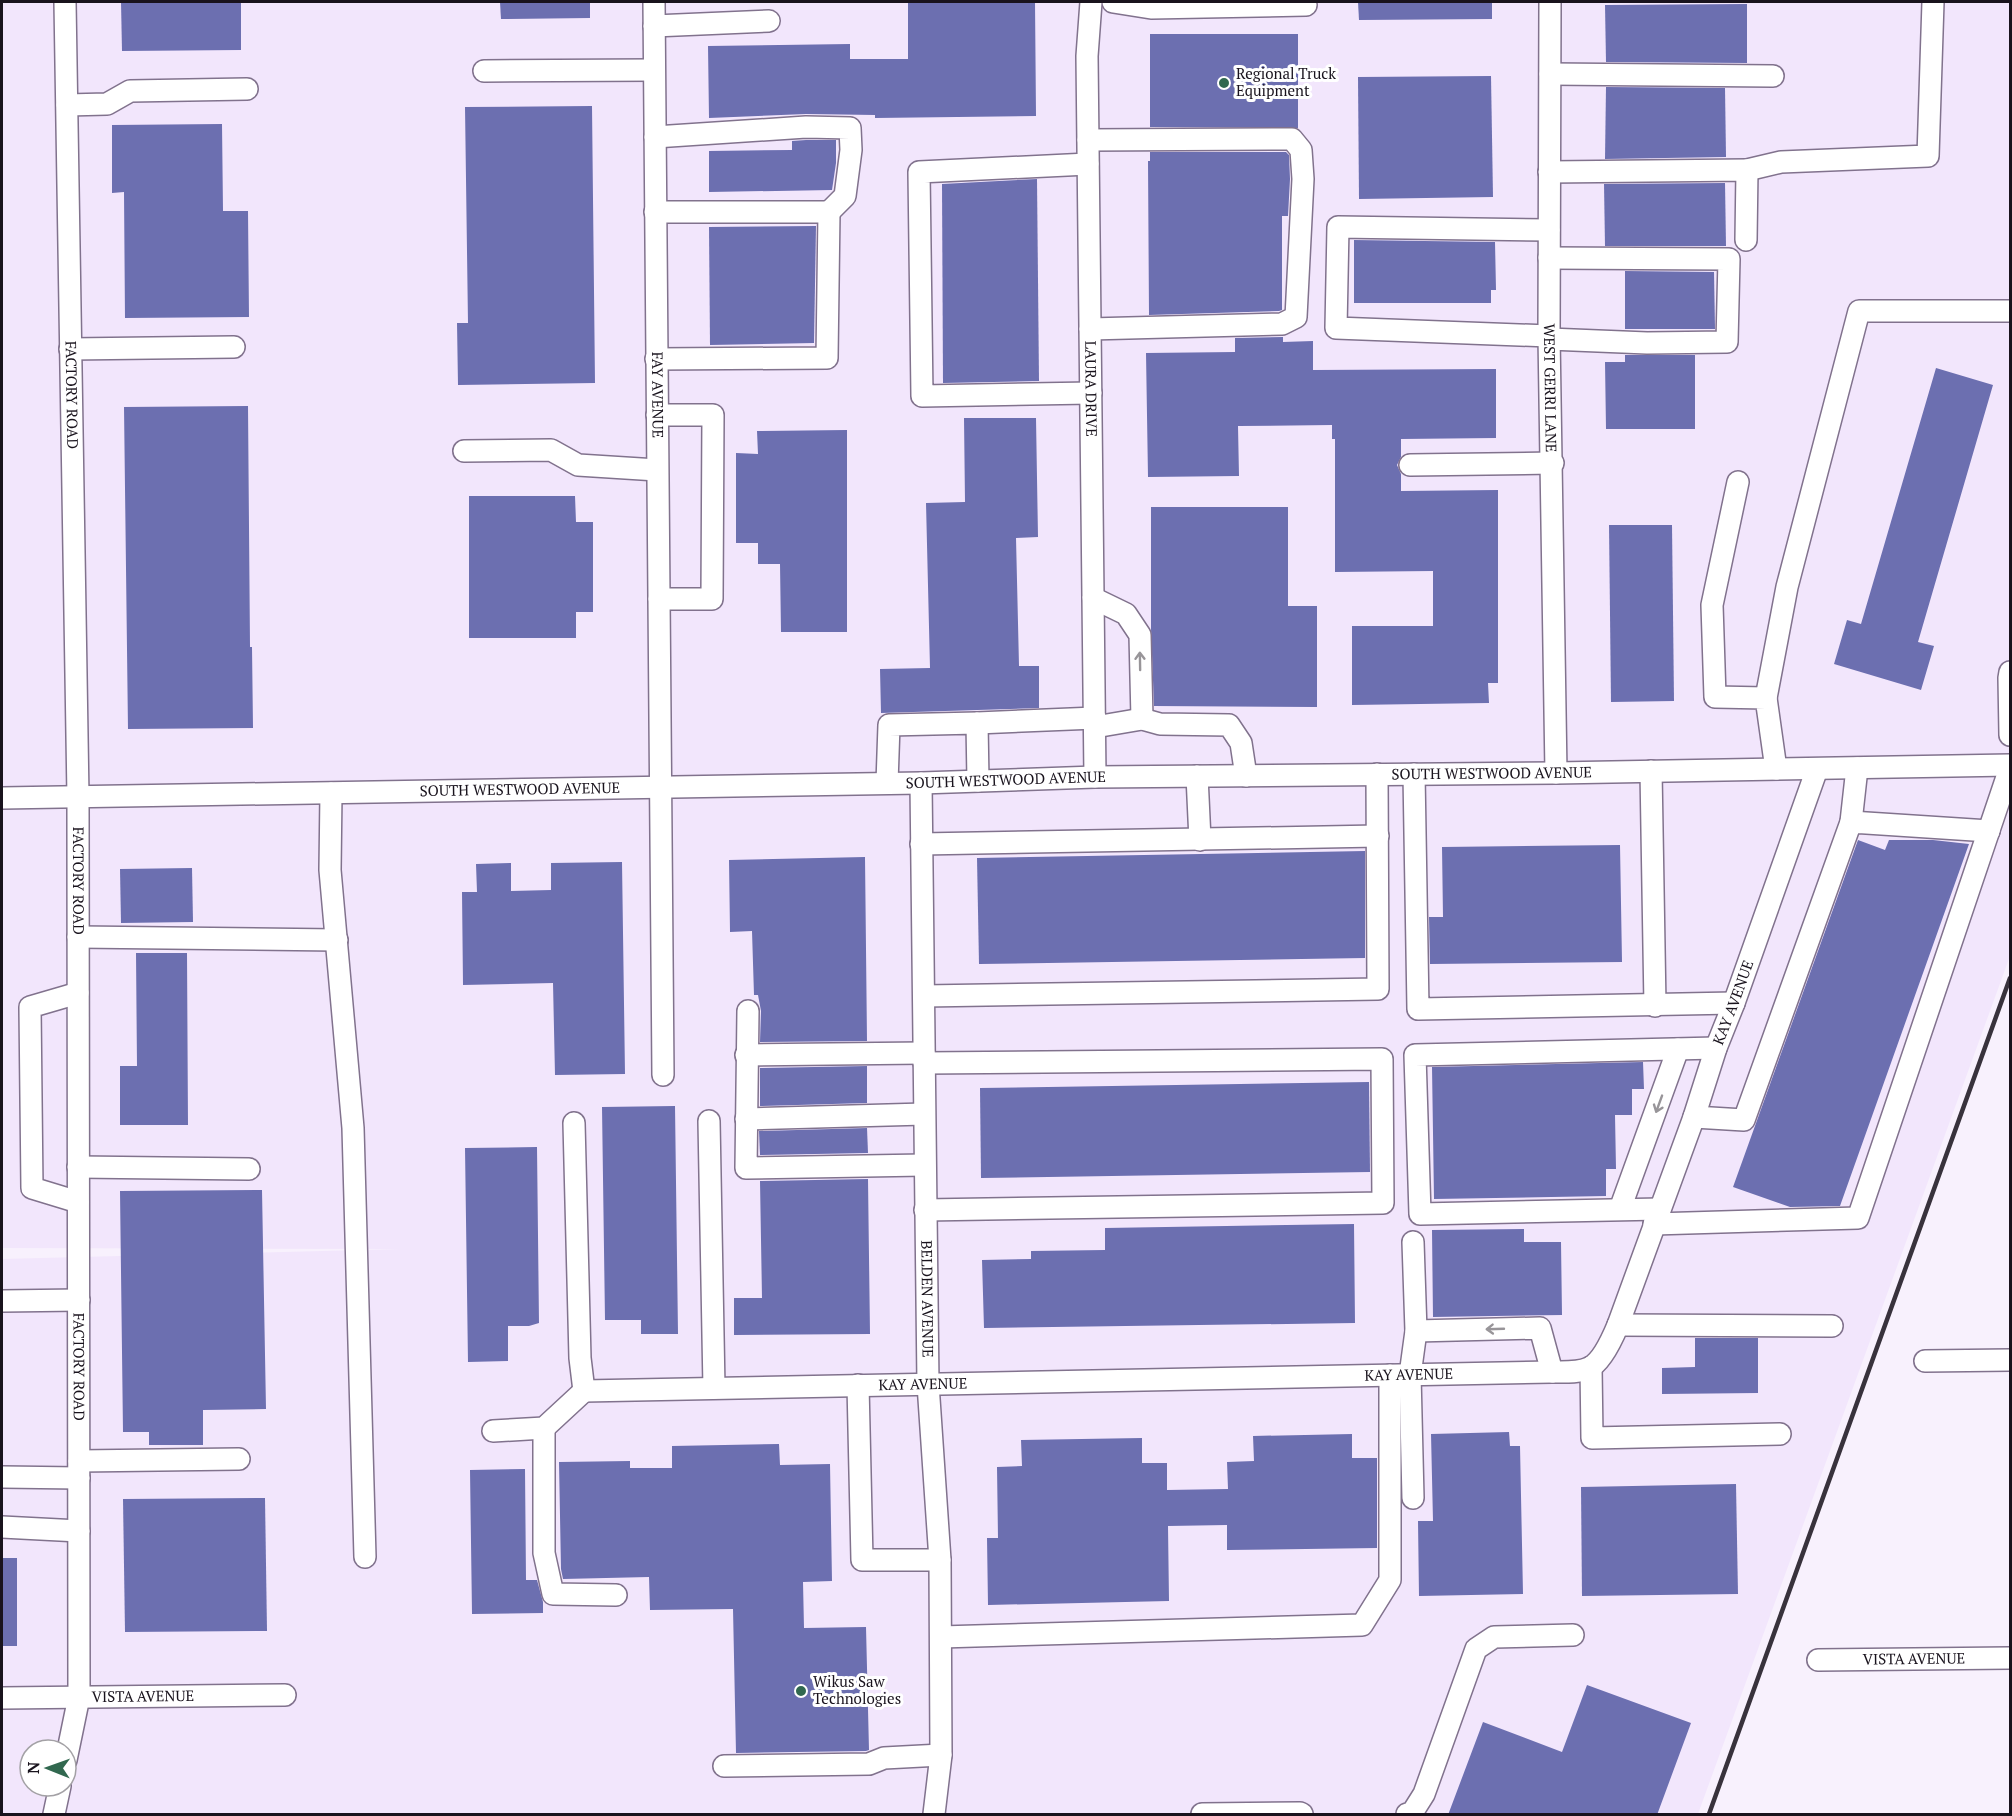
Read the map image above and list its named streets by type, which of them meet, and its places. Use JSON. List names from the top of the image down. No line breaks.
{"streets":{"street":["WEST GERRI LANE","LAURA DRIVE","FAY AVENUE","FACTORY ROAD","SOUTH WESTWOOD AVENUE","KAY AVENUE","BELDEN AVENUE","VISTA AVENUE"]},"crossings":[["WEST GERRI LANE","SOUTH WESTWOOD AVENUE"],["LAURA DRIVE","SOUTH WESTWOOD AVENUE"],["FAY AVENUE","SOUTH WESTWOOD AVENUE"],["FACTORY ROAD","SOUTH WESTWOOD AVENUE"],["FACTORY ROAD","VISTA AVENUE"],["SOUTH WESTWOOD AVENUE","KAY AVENUE"],["SOUTH WESTWOOD AVENUE","BELDEN AVENUE"],["KAY AVENUE","BELDEN AVENUE"]],"places":["Regional Truck Equipment","Wikus Saw Technologies"],"north":"left"}
